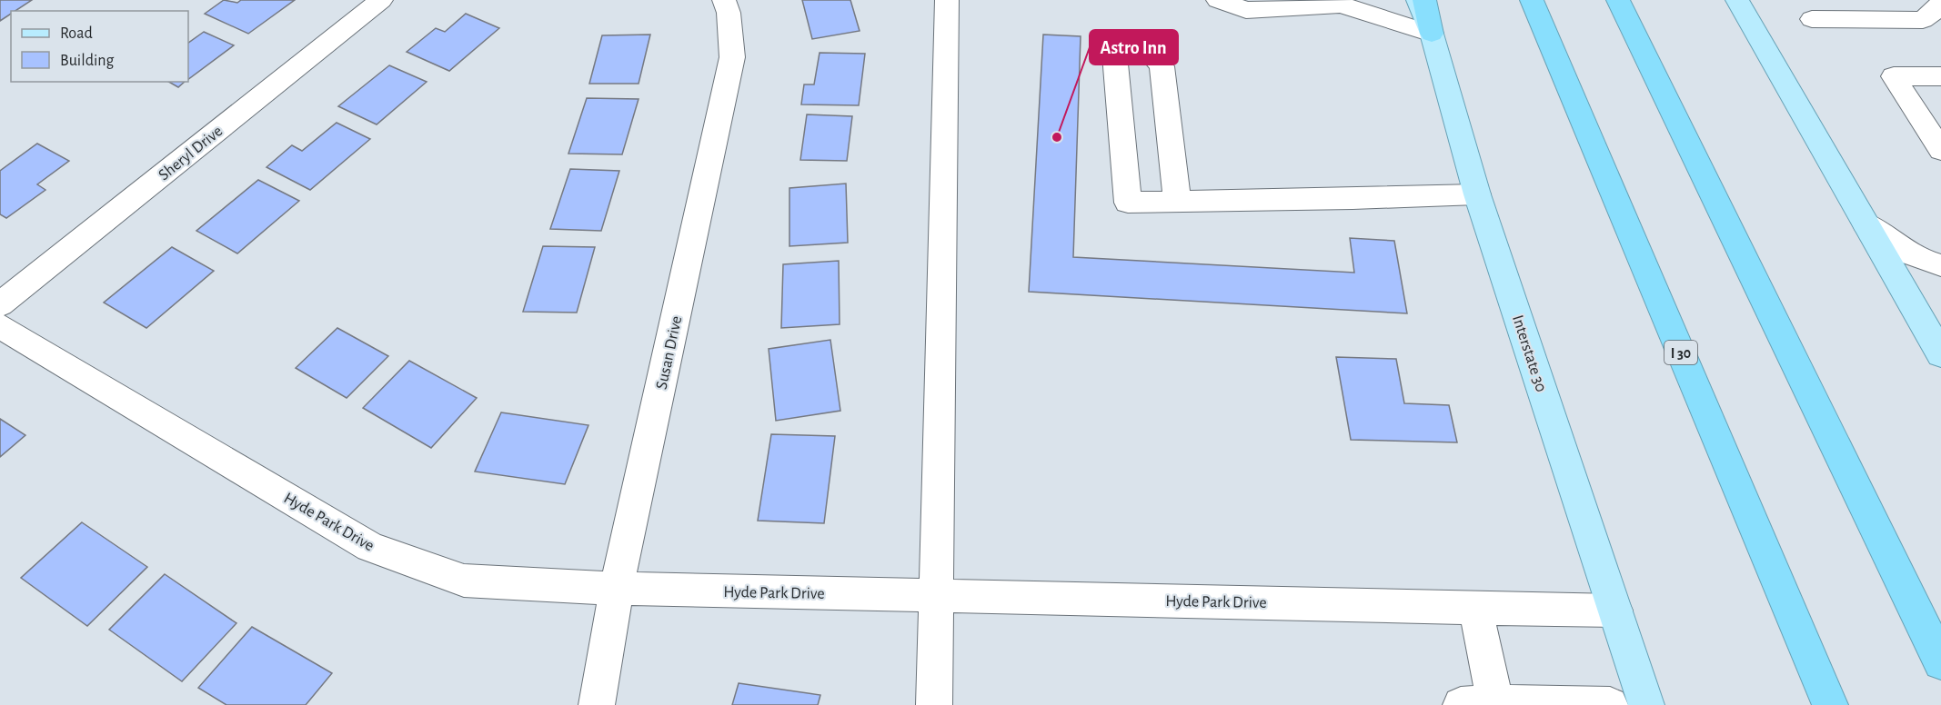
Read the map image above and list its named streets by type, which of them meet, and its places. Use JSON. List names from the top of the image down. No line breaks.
{"streets":{"highway":["I 30"],"main road":["Interstate 30"],"street":["Sheryl Drive","Susan Drive","Hyde Park Drive"]},"crossings":[["Susan Drive","Hyde Park Drive"],["Interstate 30","Hyde Park Drive"]],"places":["Astro Inn"],"legend":["Road","Building"]}
